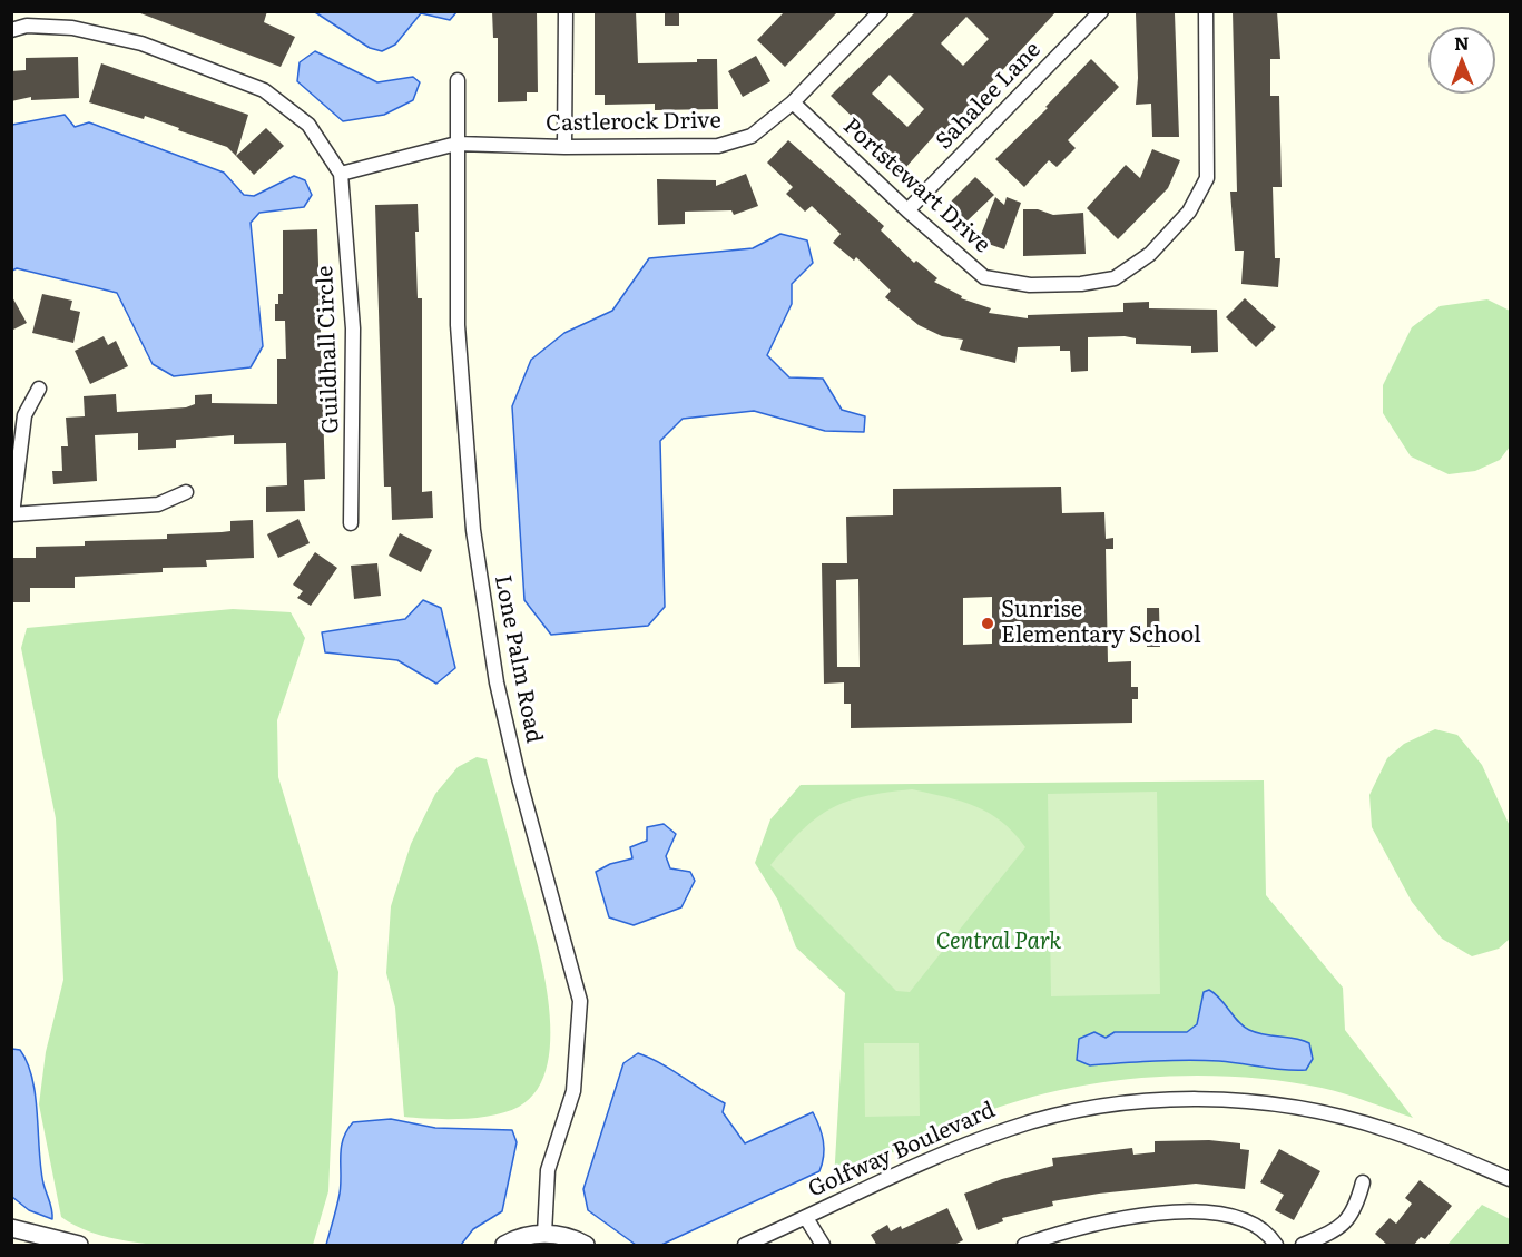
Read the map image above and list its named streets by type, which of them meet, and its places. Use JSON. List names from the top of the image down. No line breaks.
{"streets":{"street":["Sahalee Lane","Castlerock Drive","Portstewart Drive","Guildhall Circle","Lone Palm Road","Golfway Boulevard"]},"crossings":[["Sahalee Lane","Portstewart Drive"],["Castlerock Drive","Portstewart Drive"],["Castlerock Drive","Lone Palm Road"]],"parks":["Central Park"],"places":["Sunrise Elementary School"],"north":"top"}
